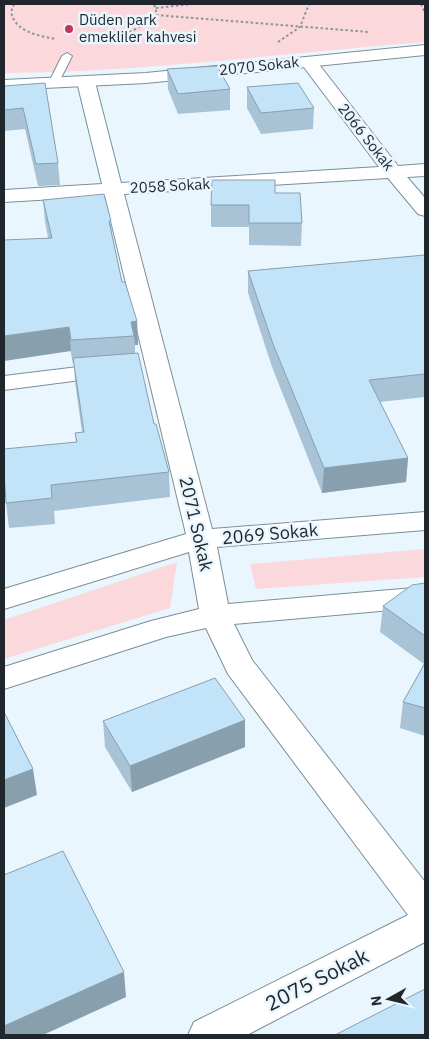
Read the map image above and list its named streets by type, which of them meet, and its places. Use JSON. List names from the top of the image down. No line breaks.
{"streets":{"street":["2070 Sokak","2066 Sokak","2058 Sokak","2071 Sokak","2069 Sokak","2075 Sokak"]},"crossings":[["2070 Sokak","2066 Sokak"],["2070 Sokak","2071 Sokak"],["2066 Sokak","2058 Sokak"],["2058 Sokak","2071 Sokak"],["2071 Sokak","2069 Sokak"]],"places":["Düden park emekliler kahvesi"],"north":"left"}
